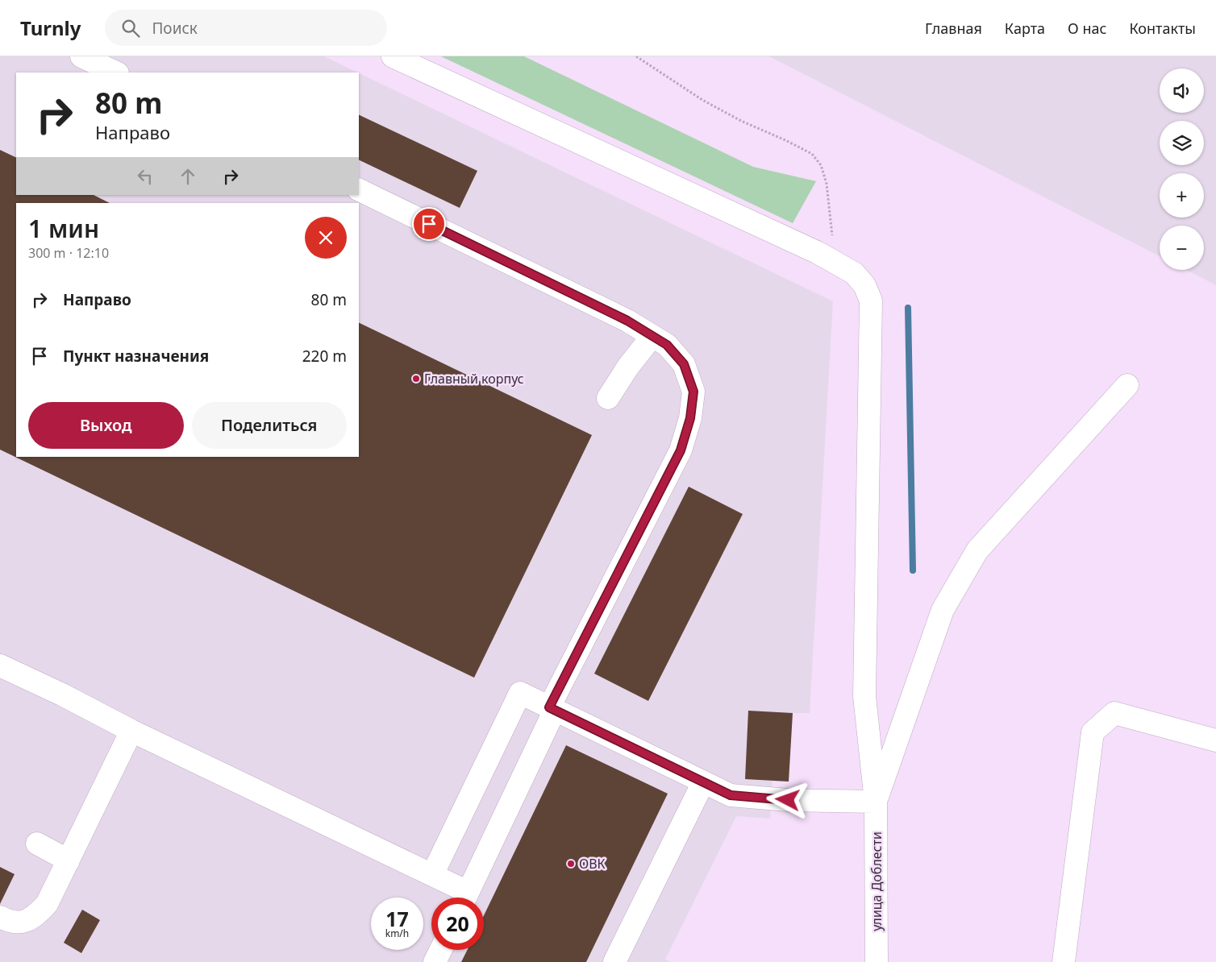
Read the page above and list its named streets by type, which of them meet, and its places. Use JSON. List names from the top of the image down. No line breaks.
{"streets":{"street":["улица Доблести"]},"places":["Главный корпус","ОВК"],"page":{"header":"Turnly","search":"Поиск","nav":["Главная","Карта","О нас","Контакты"],"map_buttons":["+","−"],"turn":["80 m","Направо"],"heading":["1 мин","300 m · 12:10"],"list":[{"name":"Направо","value":"80 m"},{"name":"Пункт назначения","value":"220 m"}],"buttons":["Выход","Поделиться"],"speed":"17 km/h","limit":"20"}}
